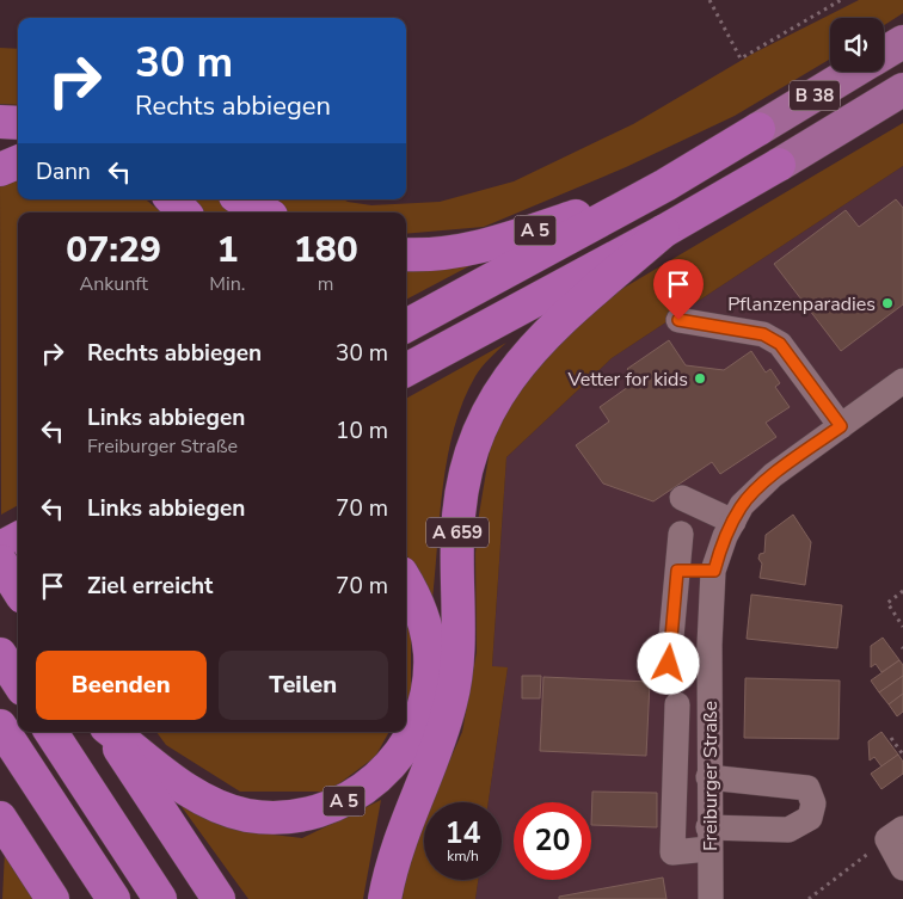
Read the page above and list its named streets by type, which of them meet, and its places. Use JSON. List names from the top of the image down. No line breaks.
{"streets":{"highway":["A 5","A 659"],"main road":["B 38"],"street":["Freiburger Straße"]},"crossings":[["B 38","A 659"]],"places":["Pflanzenparadies","Vetter for kids"],"page":{"turn":["30 m","Rechts abbiegen"],"then":"Dann","eta":["07:29","Ankunft","1","Min.","180","m"],"list":[{"name":"Rechts abbiegen","value":"30 m"},{"name":"Links abbiegen","note":"Freiburger Straße","value":"10 m"},{"name":"Links abbiegen","value":"70 m"},{"name":"Ziel erreicht","value":"70 m"}],"buttons":["Beenden","Teilen"],"speed":"14 km/h","limit":"20"}}
